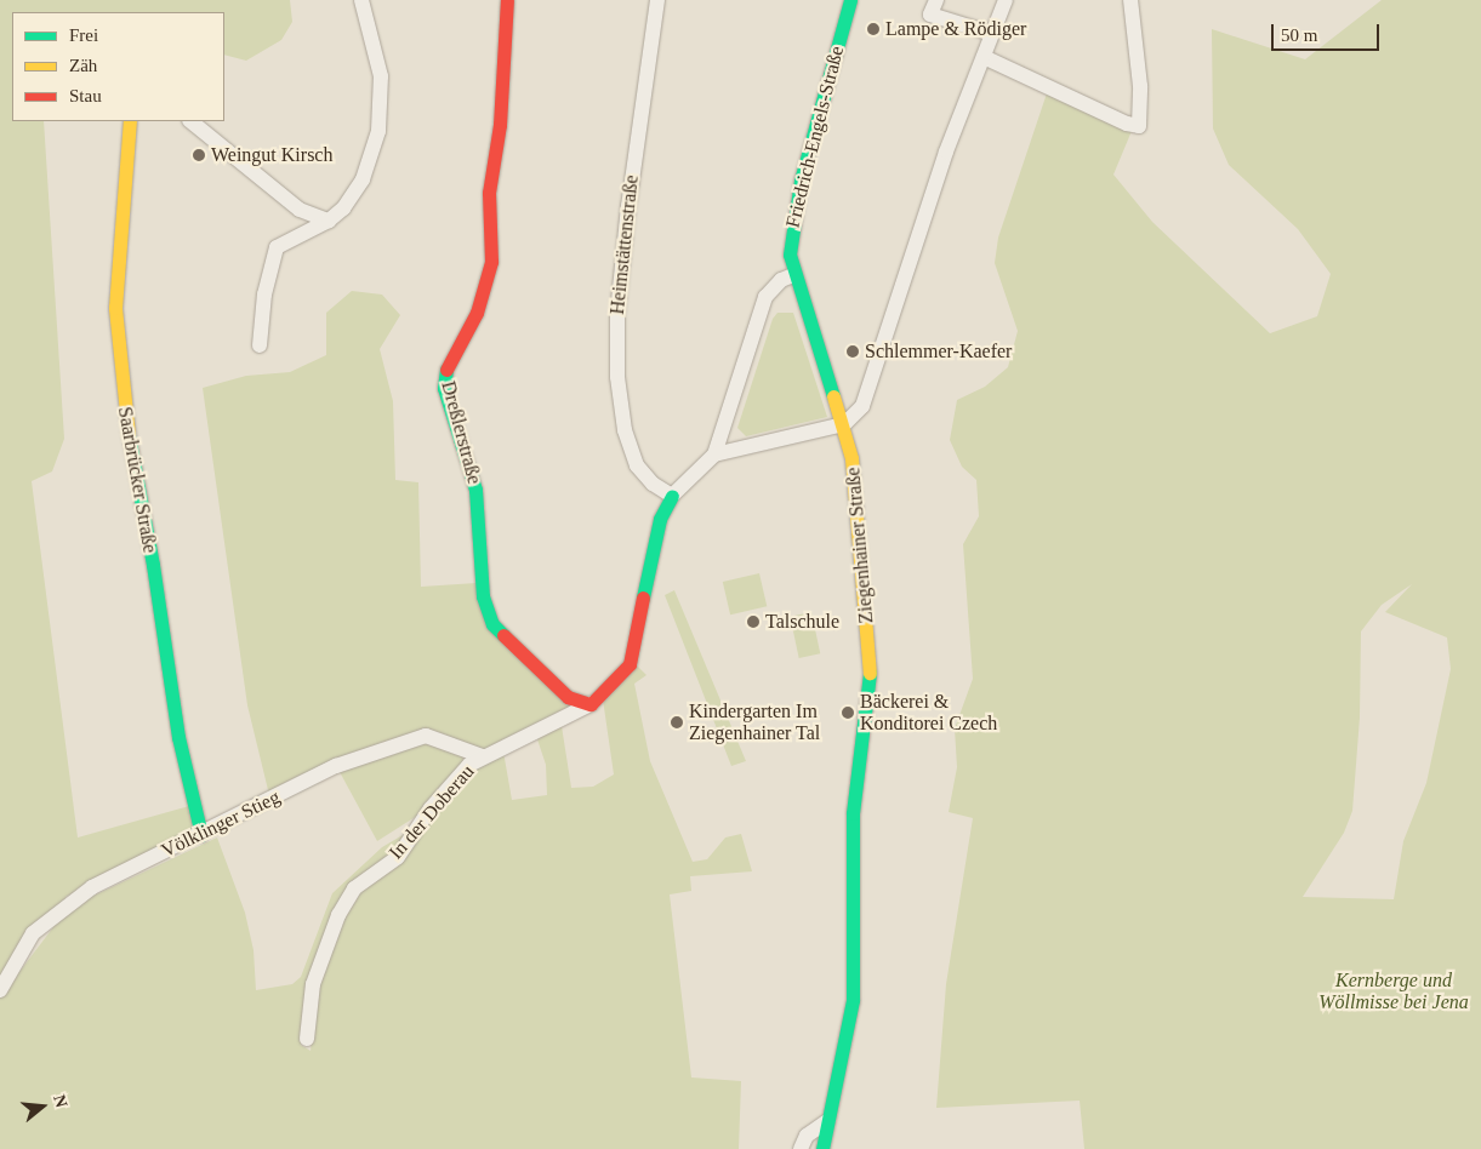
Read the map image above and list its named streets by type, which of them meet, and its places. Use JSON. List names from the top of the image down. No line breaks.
{"streets":{"street":["Friedrich-Engels-Straße","Heimstättenstraße","Dreßlerstraße","Saarbrücker Straße","Ziegenhainer Straße","In der Doberau","Völklinger Stieg"]},"crossings":[["Friedrich-Engels-Straße","Ziegenhainer Straße"],["Heimstättenstraße","In der Doberau"],["Dreßlerstraße","In der Doberau"],["Saarbrücker Straße","Völklinger Stieg"],["In der Doberau","Völklinger Stieg"]],"parks":["Kernberge und Wöllmisse bei Jena"],"places":["Lampe & Rödiger","Weingut Kirsch","Schlemmer-Kaefer","Talschule","Bäckerei & Konditorei Czech","Kindergarten Im Ziegenhainer Tal"],"legend":["Frei","Zäh","Stau"],"scale_bar":"50 m","north":"right"}
